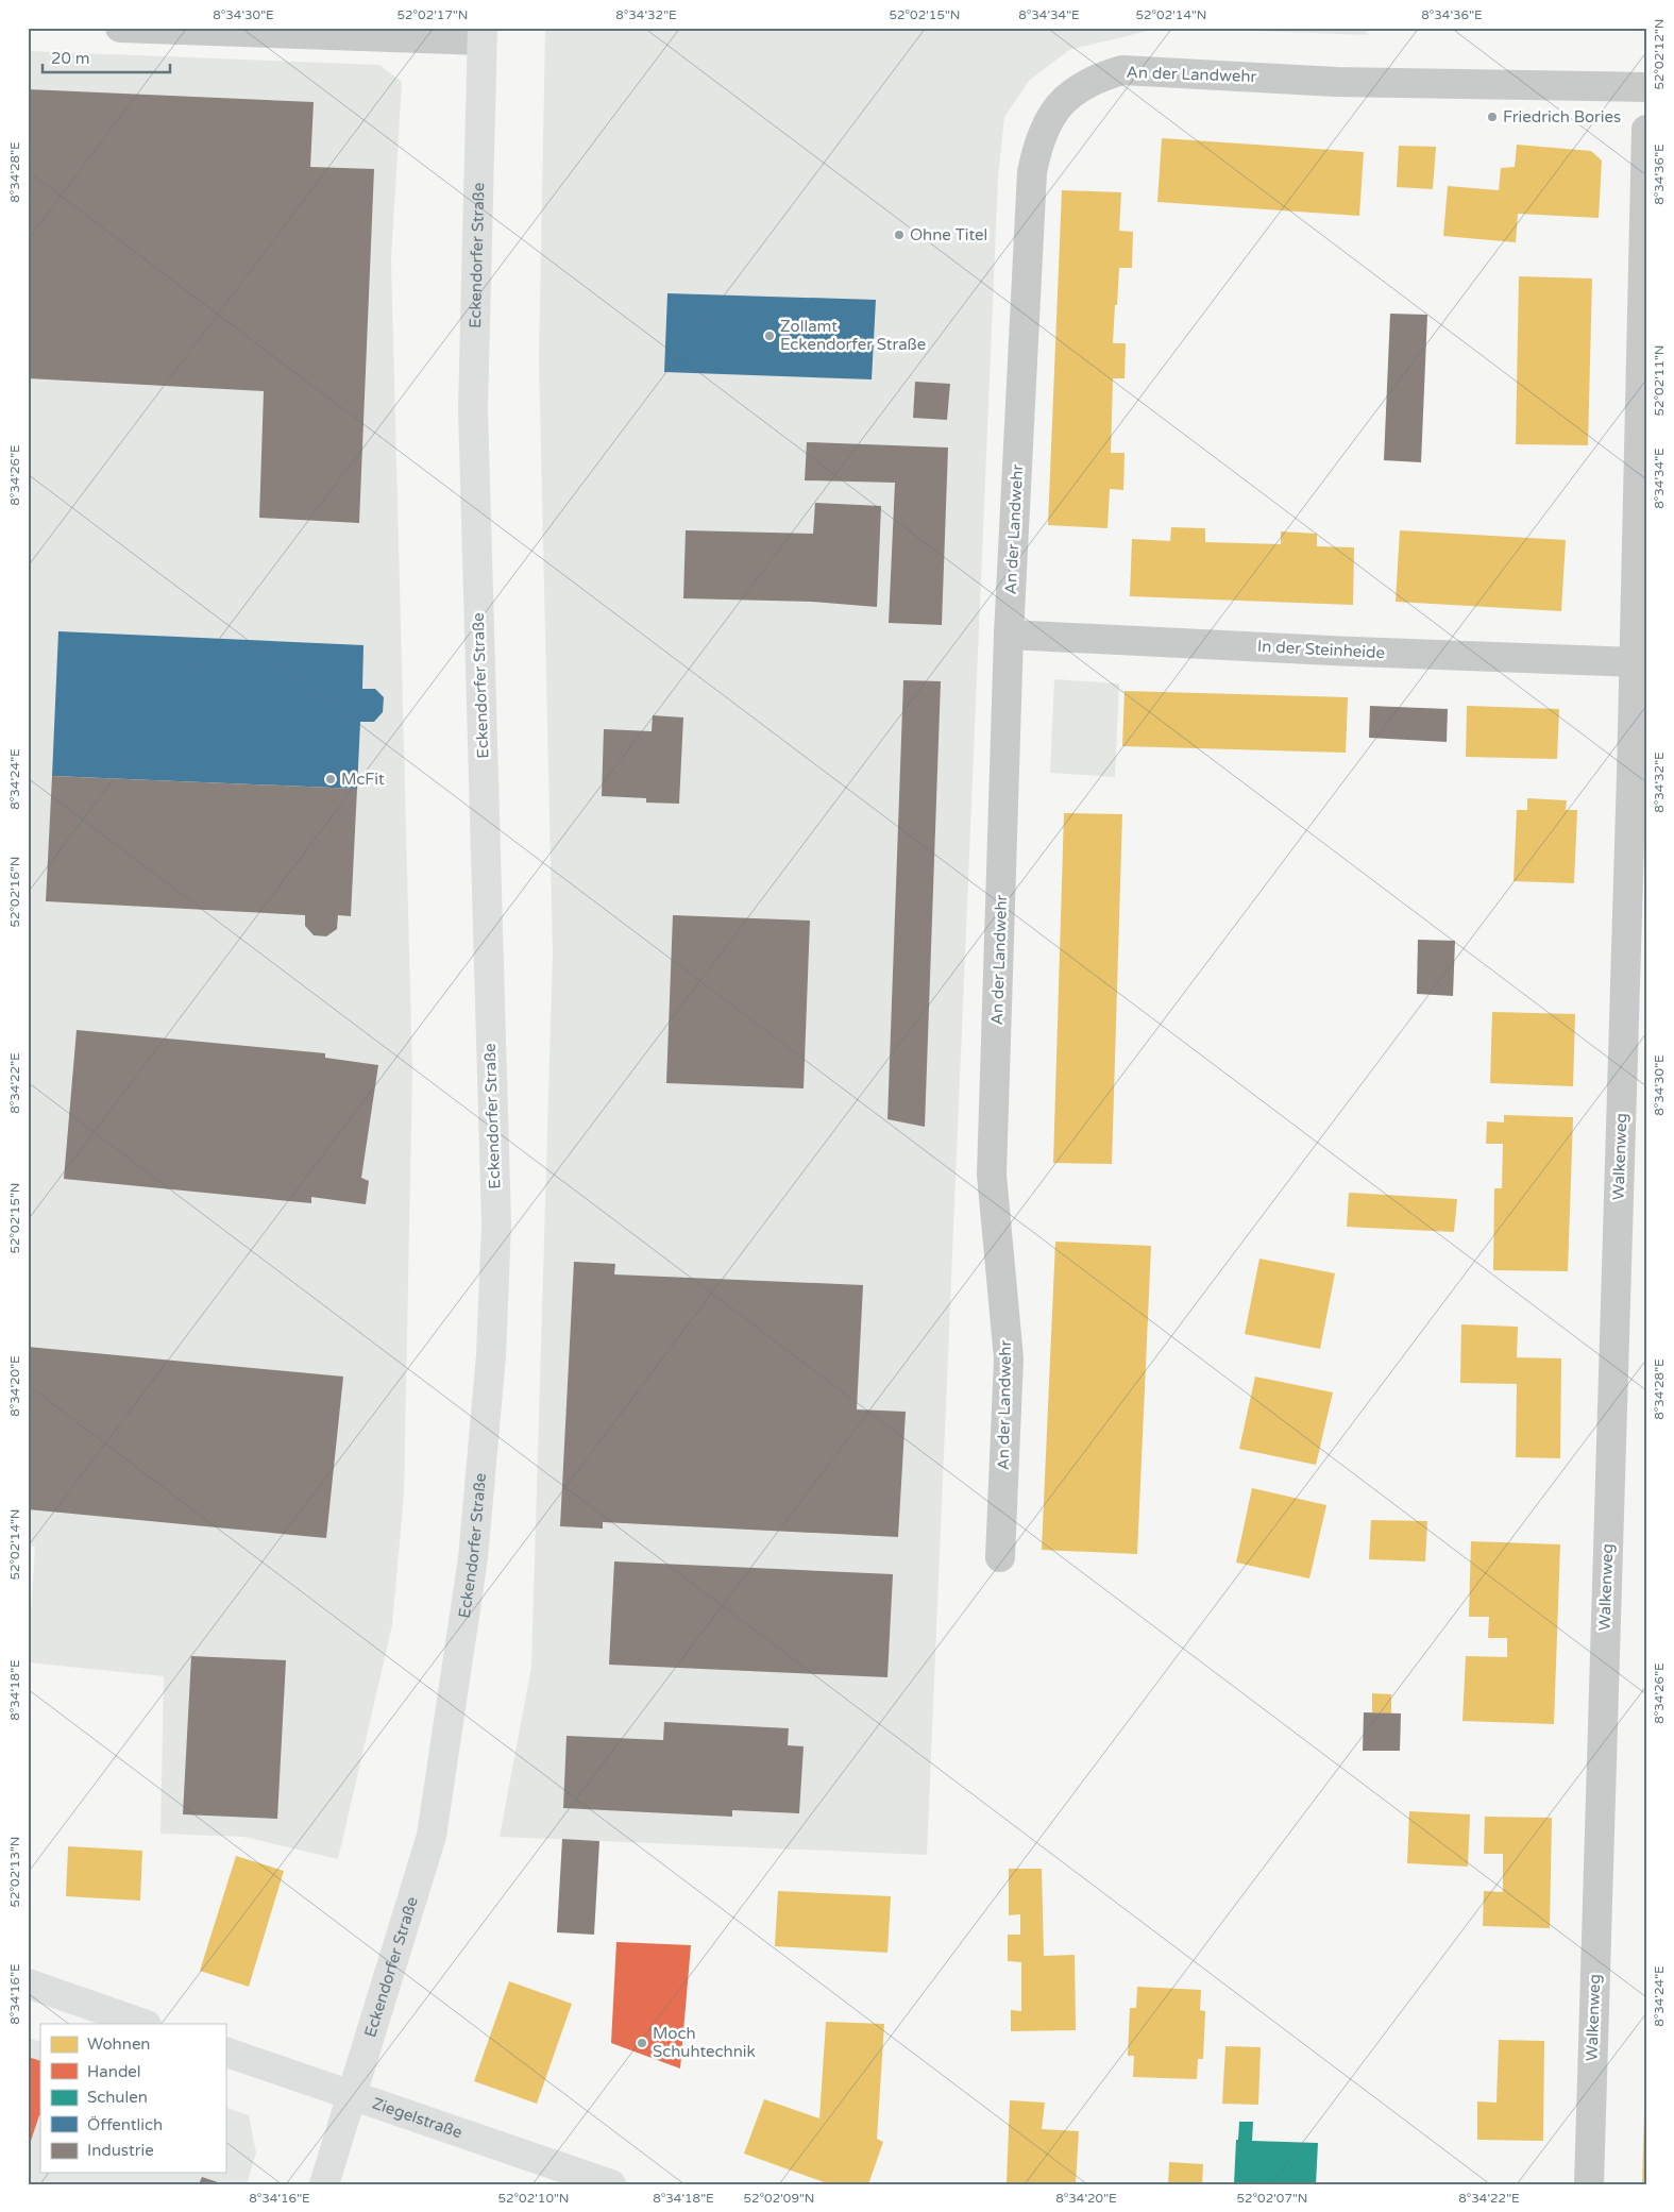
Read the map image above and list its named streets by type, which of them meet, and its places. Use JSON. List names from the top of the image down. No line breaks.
{"streets":{"street":["An der Landwehr","Eckendorfer Straße","In der Steinheide","Walkenweg","Ziegelstraße"]},"crossings":[["An der Landwehr","In der Steinheide"],["Eckendorfer Straße","Ziegelstraße"],["In der Steinheide","Walkenweg"]],"places":["Friedrich Bories","Ohne Titel","Zollamt Eckendorfer Straße","McFit","Moch Schuhtechnik"],"legend":["Wohnen","Handel","Schulen","Öffentlich","Industrie"],"scale_bar":"20 m","coordinates":["8°34'30\"E","52°02'17\"N","8°34'32\"E","52°02'15\"N","8°34'34\"E","52°02'14\"N","8°34'36\"E","52°02'12\"N","8°34'28\"E","52°02'11\"N","8°34'26\"E","8°34'24\"E","52°02'16\"N","8°34'22\"E","8°34'20\"E","8°34'18\"E","52°02'13\"N","8°34'16\"E","52°02'10\"N","52°02'09\"N","52°02'07\"N"]}
